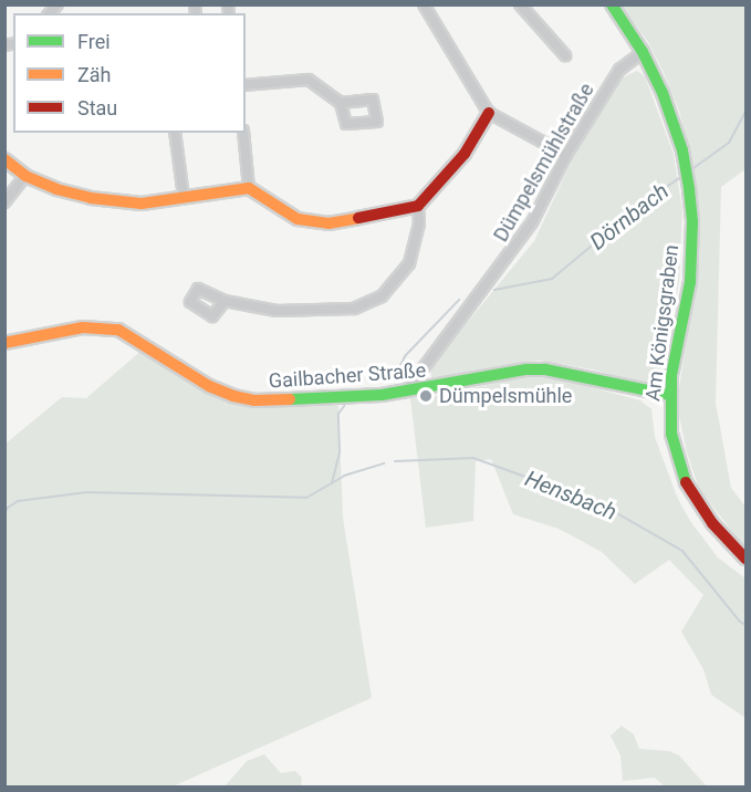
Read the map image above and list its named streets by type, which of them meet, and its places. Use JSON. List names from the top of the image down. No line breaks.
{"streets":{"street":["Dümpelsmühlstraße","Am Königsgraben","Gailbacher Straße"]},"crossings":[["Dümpelsmühlstraße","Am Königsgraben"],["Dümpelsmühlstraße","Gailbacher Straße"],["Am Königsgraben","Gailbacher Straße"]],"water":["Dörnbach","Hensbach"],"places":["Dümpelsmühle"],"legend":["Frei","Zäh","Stau"]}
